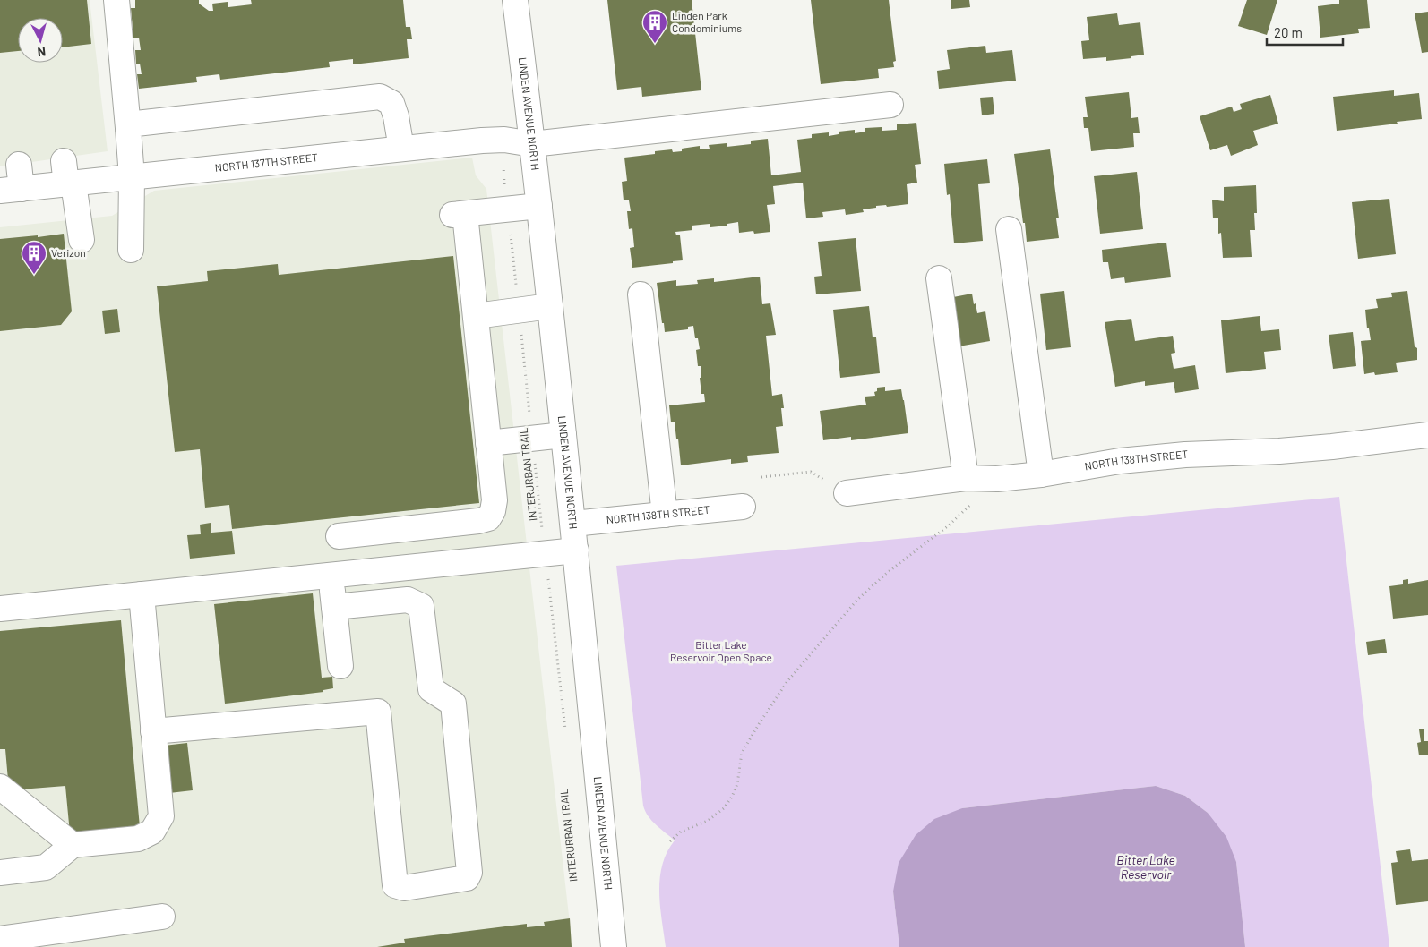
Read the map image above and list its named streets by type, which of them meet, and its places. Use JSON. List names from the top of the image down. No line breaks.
{"streets":{"street":["LINDEN AVENUE NORTH","NORTH 137TH STREET","NORTH 138TH STREET"],"path":["INTERURBAN TRAIL"]},"crossings":[["LINDEN AVENUE NORTH","NORTH 137TH STREET"],["LINDEN AVENUE NORTH","NORTH 138TH STREET"],["NORTH 137TH STREET","INTERURBAN TRAIL"]],"water":["Bitter Lake Reservoir"],"parks":["Bitter Lake Reservoir Open Space"],"places":{"building":["Linden Park Condominiums","Verizon"]},"scale_bar":"20 m","north":"bottom"}
